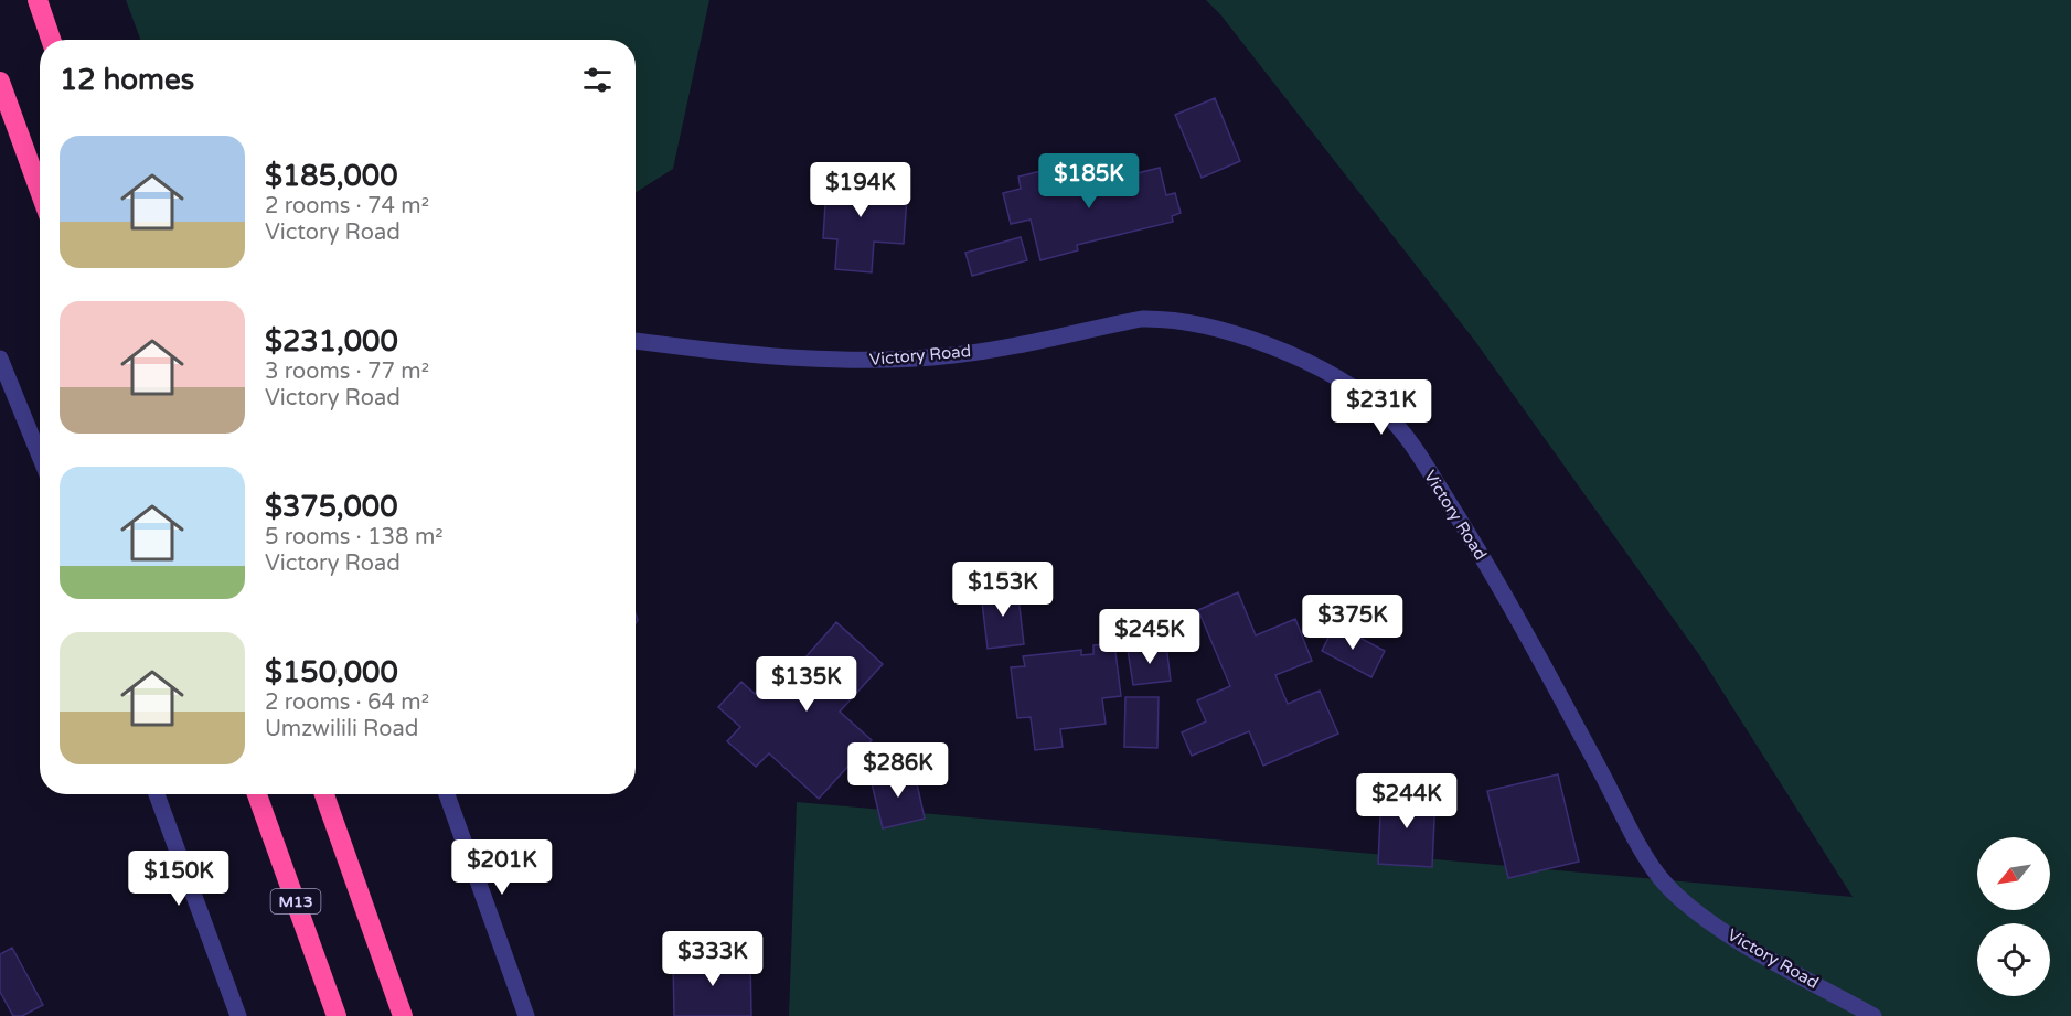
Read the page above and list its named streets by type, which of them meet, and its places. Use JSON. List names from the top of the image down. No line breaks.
{"streets":{"highway":["M13"],"street":["Victory Road"]},"north":"bottom left","page":{"heading":"12 homes","list":[{"name":"$185,000","note":"2 rooms · 74 m² · Victory Road"},{"name":"$231,000","note":"3 rooms · 77 m² · Victory Road"},{"name":"$375,000","note":"5 rooms · 138 m² · Victory Road"},{"name":"$150,000","note":"2 rooms · 64 m² · Umzwilili Road"}],"price":["$185K","$194K","$231K","$153K","$375K","$245K","$135K","$286K","$244K","$201K","$150K","$333K"]}}
